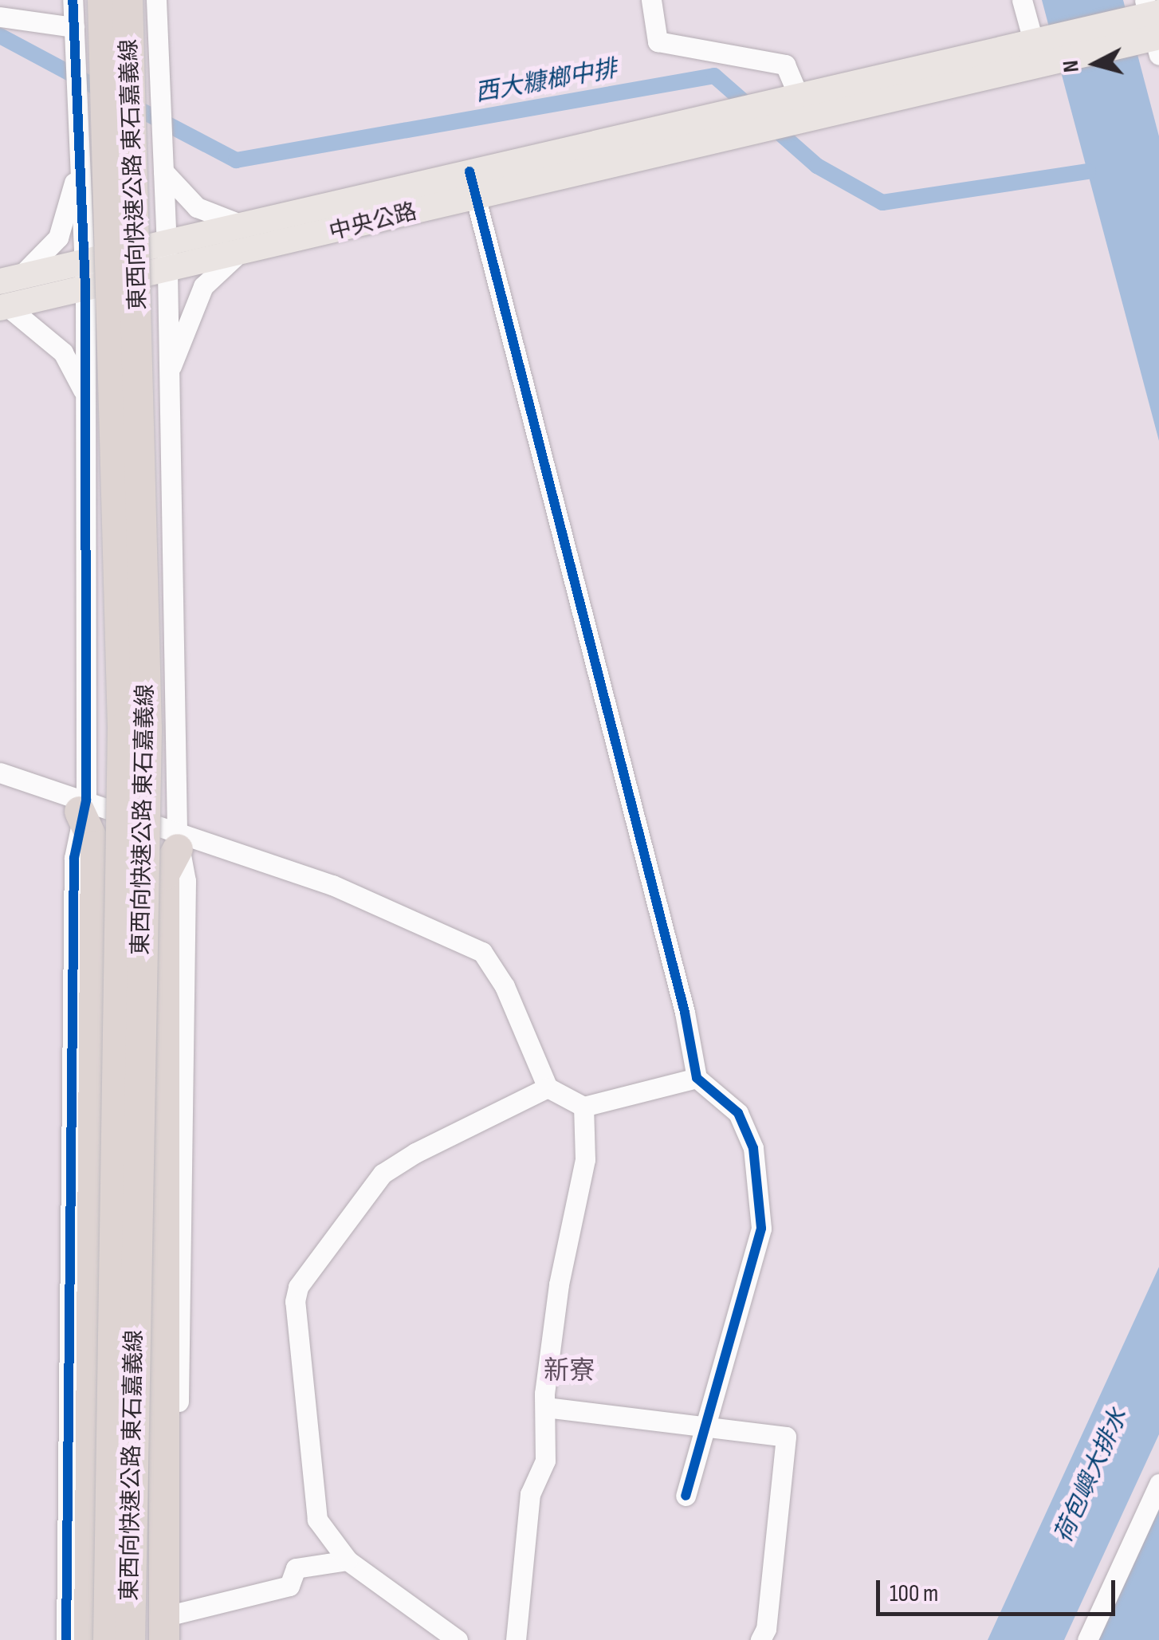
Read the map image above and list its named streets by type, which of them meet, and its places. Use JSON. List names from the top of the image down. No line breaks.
{"streets":{"highway":["東西向快速公路 東石嘉義線"],"main road":["中央公路"]},"districts":["新寮"],"water":["西大糠榔中排","荷包嶼大排水"],"scale_bar":"100 m","north":"left"}
